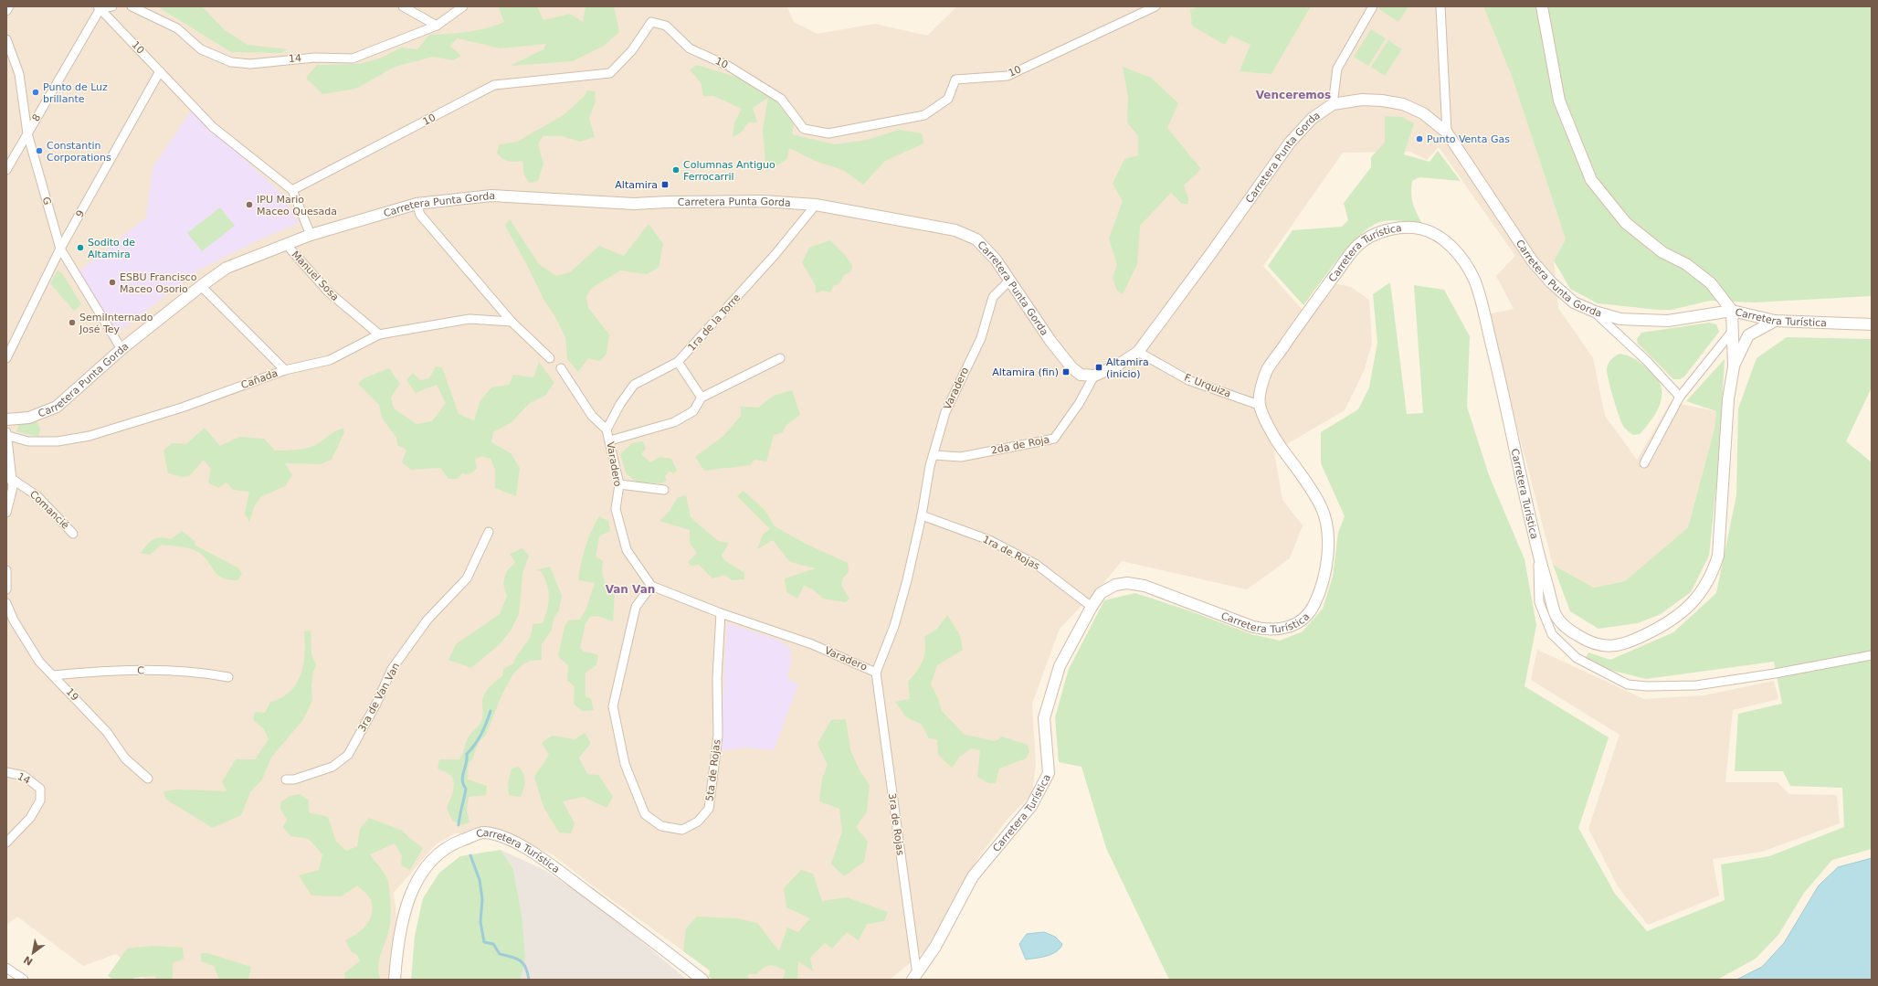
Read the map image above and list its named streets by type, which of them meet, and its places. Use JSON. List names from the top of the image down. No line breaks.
{"streets":{"main road":["Carretera Punta Gorda","Carretera Turística"],"street":["10","14","8","G","9","Manuel Sosa","1ra de la Torre","Cañada","F. Urquiza","Varadero","2da de Roja","Comancié","1ra de Rojas","C","19","3ra de Van Van","5ta de Rojas","3ra de Rojas"]},"crossings":[["10","8"],["10","Carretera Punta Gorda"],["10","9"],["8","G"],["Carretera Punta Gorda","G"],["Carretera Punta Gorda","Carretera Turística"],["Carretera Punta Gorda","Manuel Sosa"],["Carretera Punta Gorda","1ra de la Torre"],["Carretera Punta Gorda","F. Urquiza"],["Carretera Punta Gorda","Varadero"],["Carretera Punta Gorda","2da de Roja"],["G","9"],["Carretera Turística","F. Urquiza"],["Carretera Turística","1ra de Rojas"],["Carretera Turística","3ra de Rojas"],["Manuel Sosa","Cañada"],["1ra de la Torre","Varadero"],["Varadero","2da de Roja"],["Varadero","1ra de Rojas"],["Varadero","5ta de Rojas"],["Varadero","3ra de Rojas"],["C","19"]],"districts":["Venceremos","Van Van"],"places":{"other":["Punto de Luz brillante","Punto Venta Gas","Constantin Corporations","Columnas Antiguo Ferrocarril","IPU Mario Maceo Quesada","Sodito de Altamira","ESBU Francisco Maceo Osorio","SemiInternado José Tey"],"transit":["Altamira","Altamira (inicio)","Altamira (fin)"]},"north":"bottom left"}
